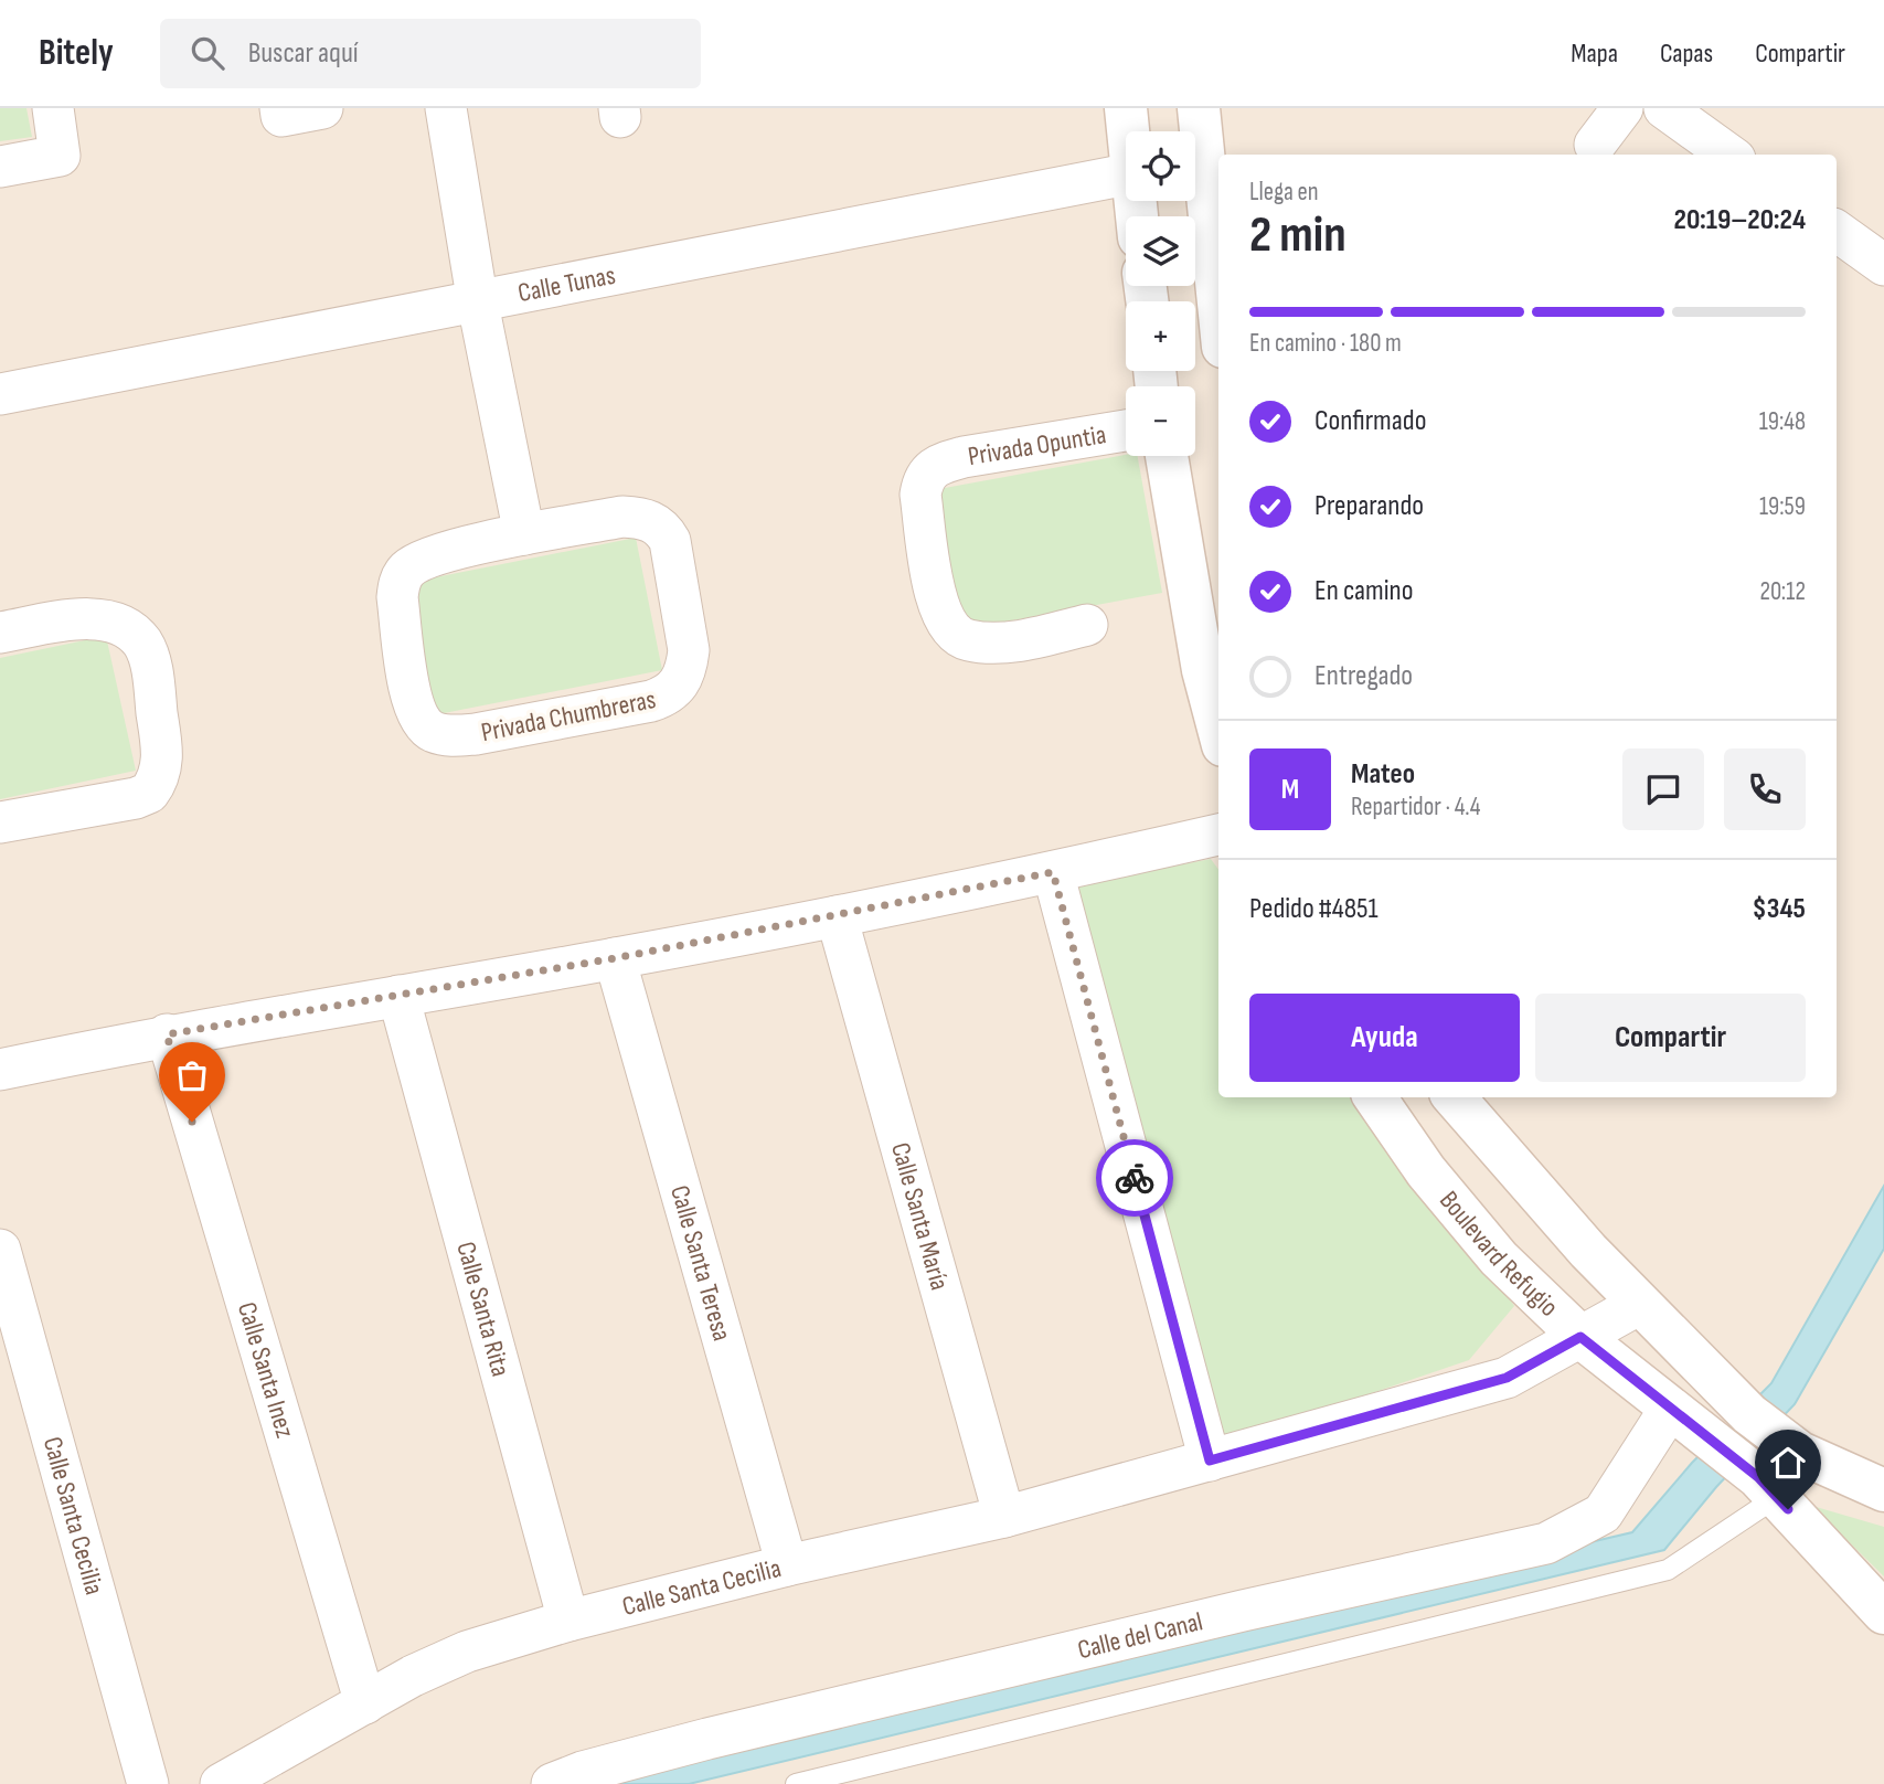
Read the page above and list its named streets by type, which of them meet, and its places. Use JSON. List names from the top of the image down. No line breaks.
{"streets":{"street":["Calle Tunas","Privada Opuntia","Privada Chumbreras","Calle Santa María","Boulevard Refugio","Calle Santa Teresa","Calle Santa Rita","Calle Santa Inez","Calle Santa Cecilia","Calle del Canal"]},"crossings":[["Calle Santa María","Calle Santa Cecilia"],["Boulevard Refugio","Calle Santa Cecilia"],["Boulevard Refugio","Calle del Canal"],["Calle Santa Teresa","Calle Santa Cecilia"],["Calle Santa Rita","Calle Santa Cecilia"],["Calle Santa Inez","Calle Santa Cecilia"]],"page":{"header":"Bitely","search":"Buscar aquí","nav":["Mapa","Capas","Compartir"],"map_buttons":["+","−"],"heading":["2 min","Llega en","20:19–20:24"],"panel":["Mateo","Repartidor · 4.4","Pedido #4851","$345"],"bar":"En camino · 180 m","list":[["Confirmado","19:48"],["Preparando","19:59"],["En camino","20:12"],"Entregado"],"round":"M","buttons":["Ayuda","Compartir"]}}
